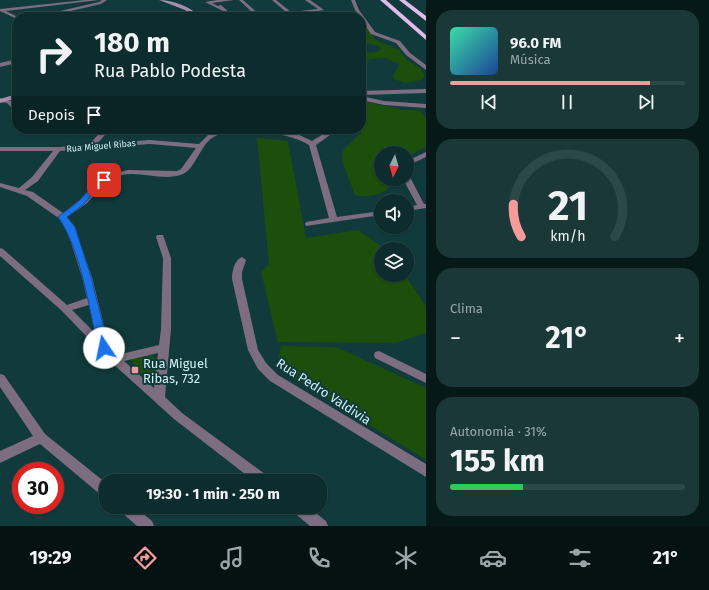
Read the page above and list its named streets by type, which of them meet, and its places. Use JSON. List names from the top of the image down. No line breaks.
{"streets":{"street":["Rua Miguel Ribas","Rua Pedro Valdivia"]},"places":{"transit":["Rua Miguel Ribas, 732"]},"north":"bottom","page":{"turn":["180 m","Rua Pablo Podesta"],"song":["96.0 FM","Música"],"then":"Depois","tile":["Clima",["Autonomia · 31%","155 km"]],"heat":["−","21°","+"],"limit":"30","trip":"19:30 · 1 min · 250 m","tabs":["19:29","21°"],"gauge":["21","km/h"]}}
